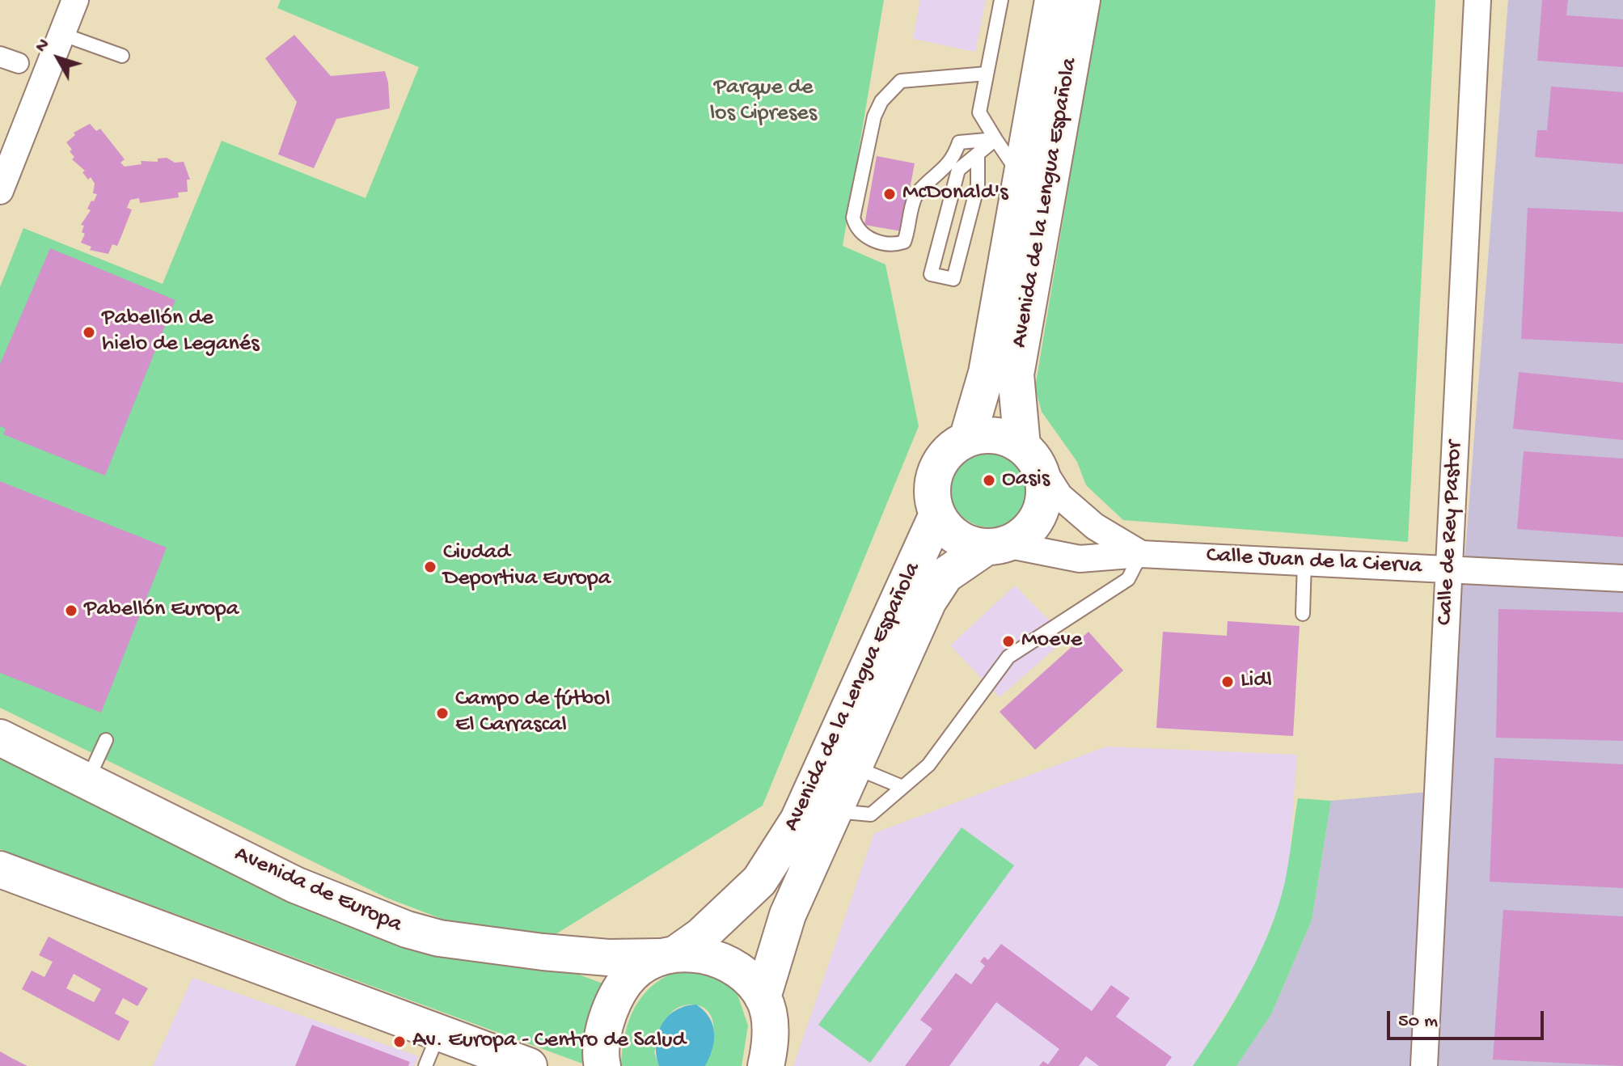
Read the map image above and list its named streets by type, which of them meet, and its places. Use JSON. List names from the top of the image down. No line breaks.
{"streets":{"main road":["Avenida de la Lengua Española","Avenida de Europa"],"street":["Calle de Rey Pastor","Calle Juan de la Cierva"]},"crossings":[["Avenida de la Lengua Española","Calle Juan de la Cierva"],["Avenida de la Lengua Española","Avenida de Europa"],["Calle de Rey Pastor","Calle Juan de la Cierva"]],"parks":["Parque de los Cipreses"],"places":["McDonald's","Pabellón de hielo de Leganés","Oasis","Ciudad Deportiva Europa","Pabellón Europa","Moeve","Lidl","Campo de fútbol El Carrascal","Av. Europa - Centro de Salud"],"scale_bar":"50 m","north":"top left"}
